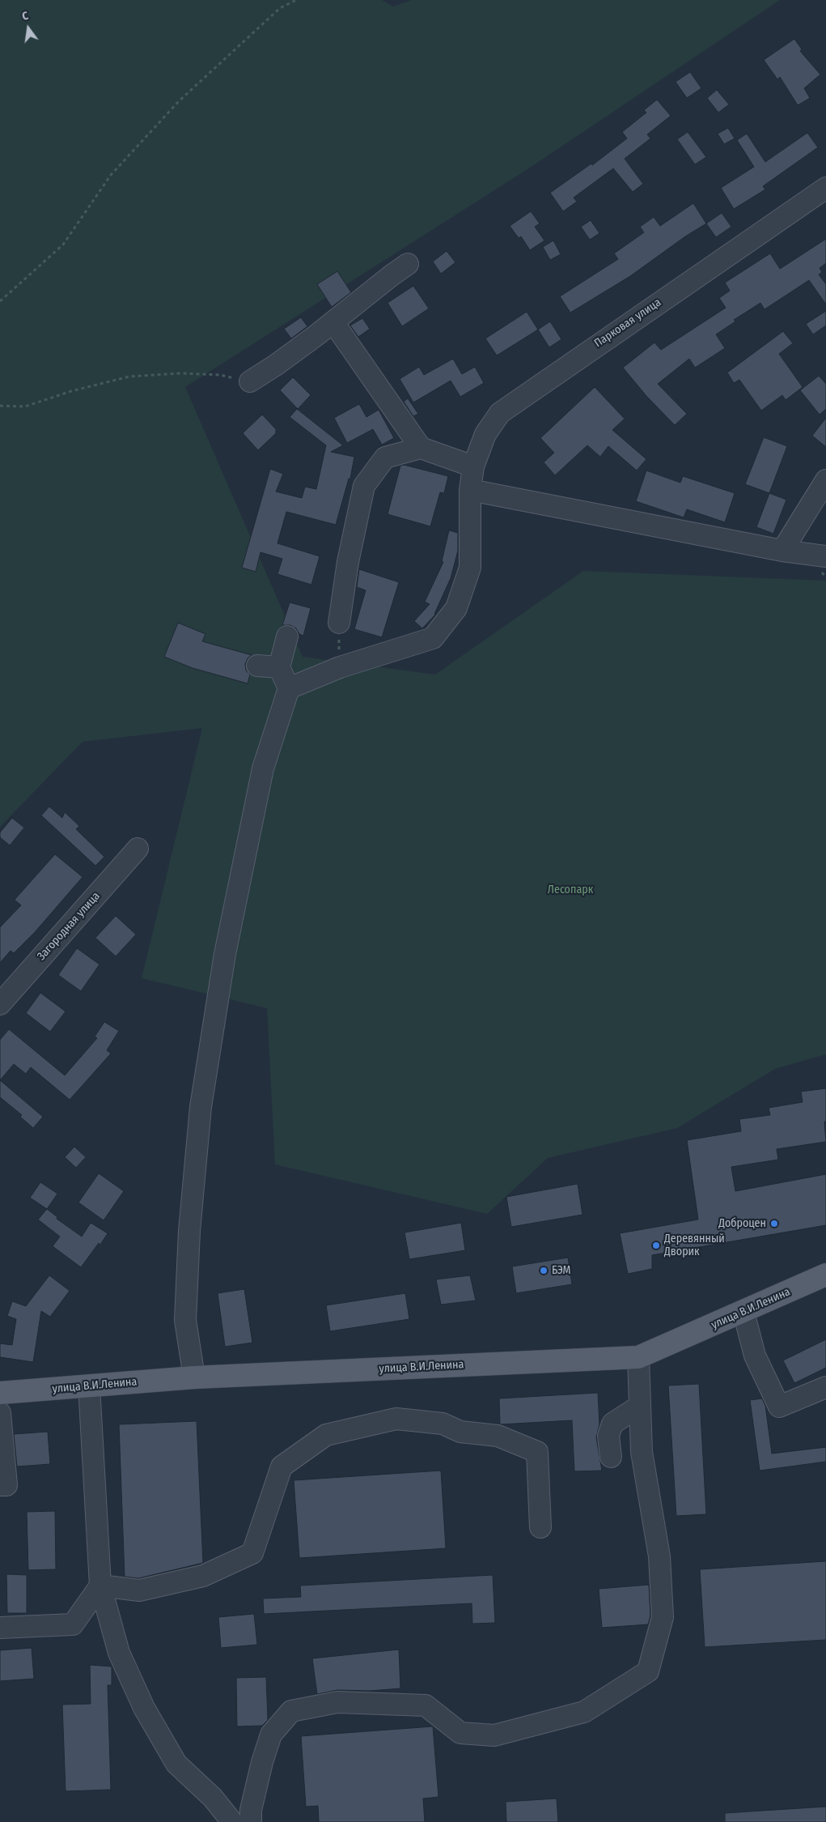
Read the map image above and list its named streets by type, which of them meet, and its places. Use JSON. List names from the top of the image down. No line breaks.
{"streets":{"main road":["улица В.И.Ленина"],"street":["Парковая улица","Загородная улица"]},"parks":["Лесопарк"],"places":["Доброцен","Деревянный Дворик","БЭМ"],"north":"top"}
